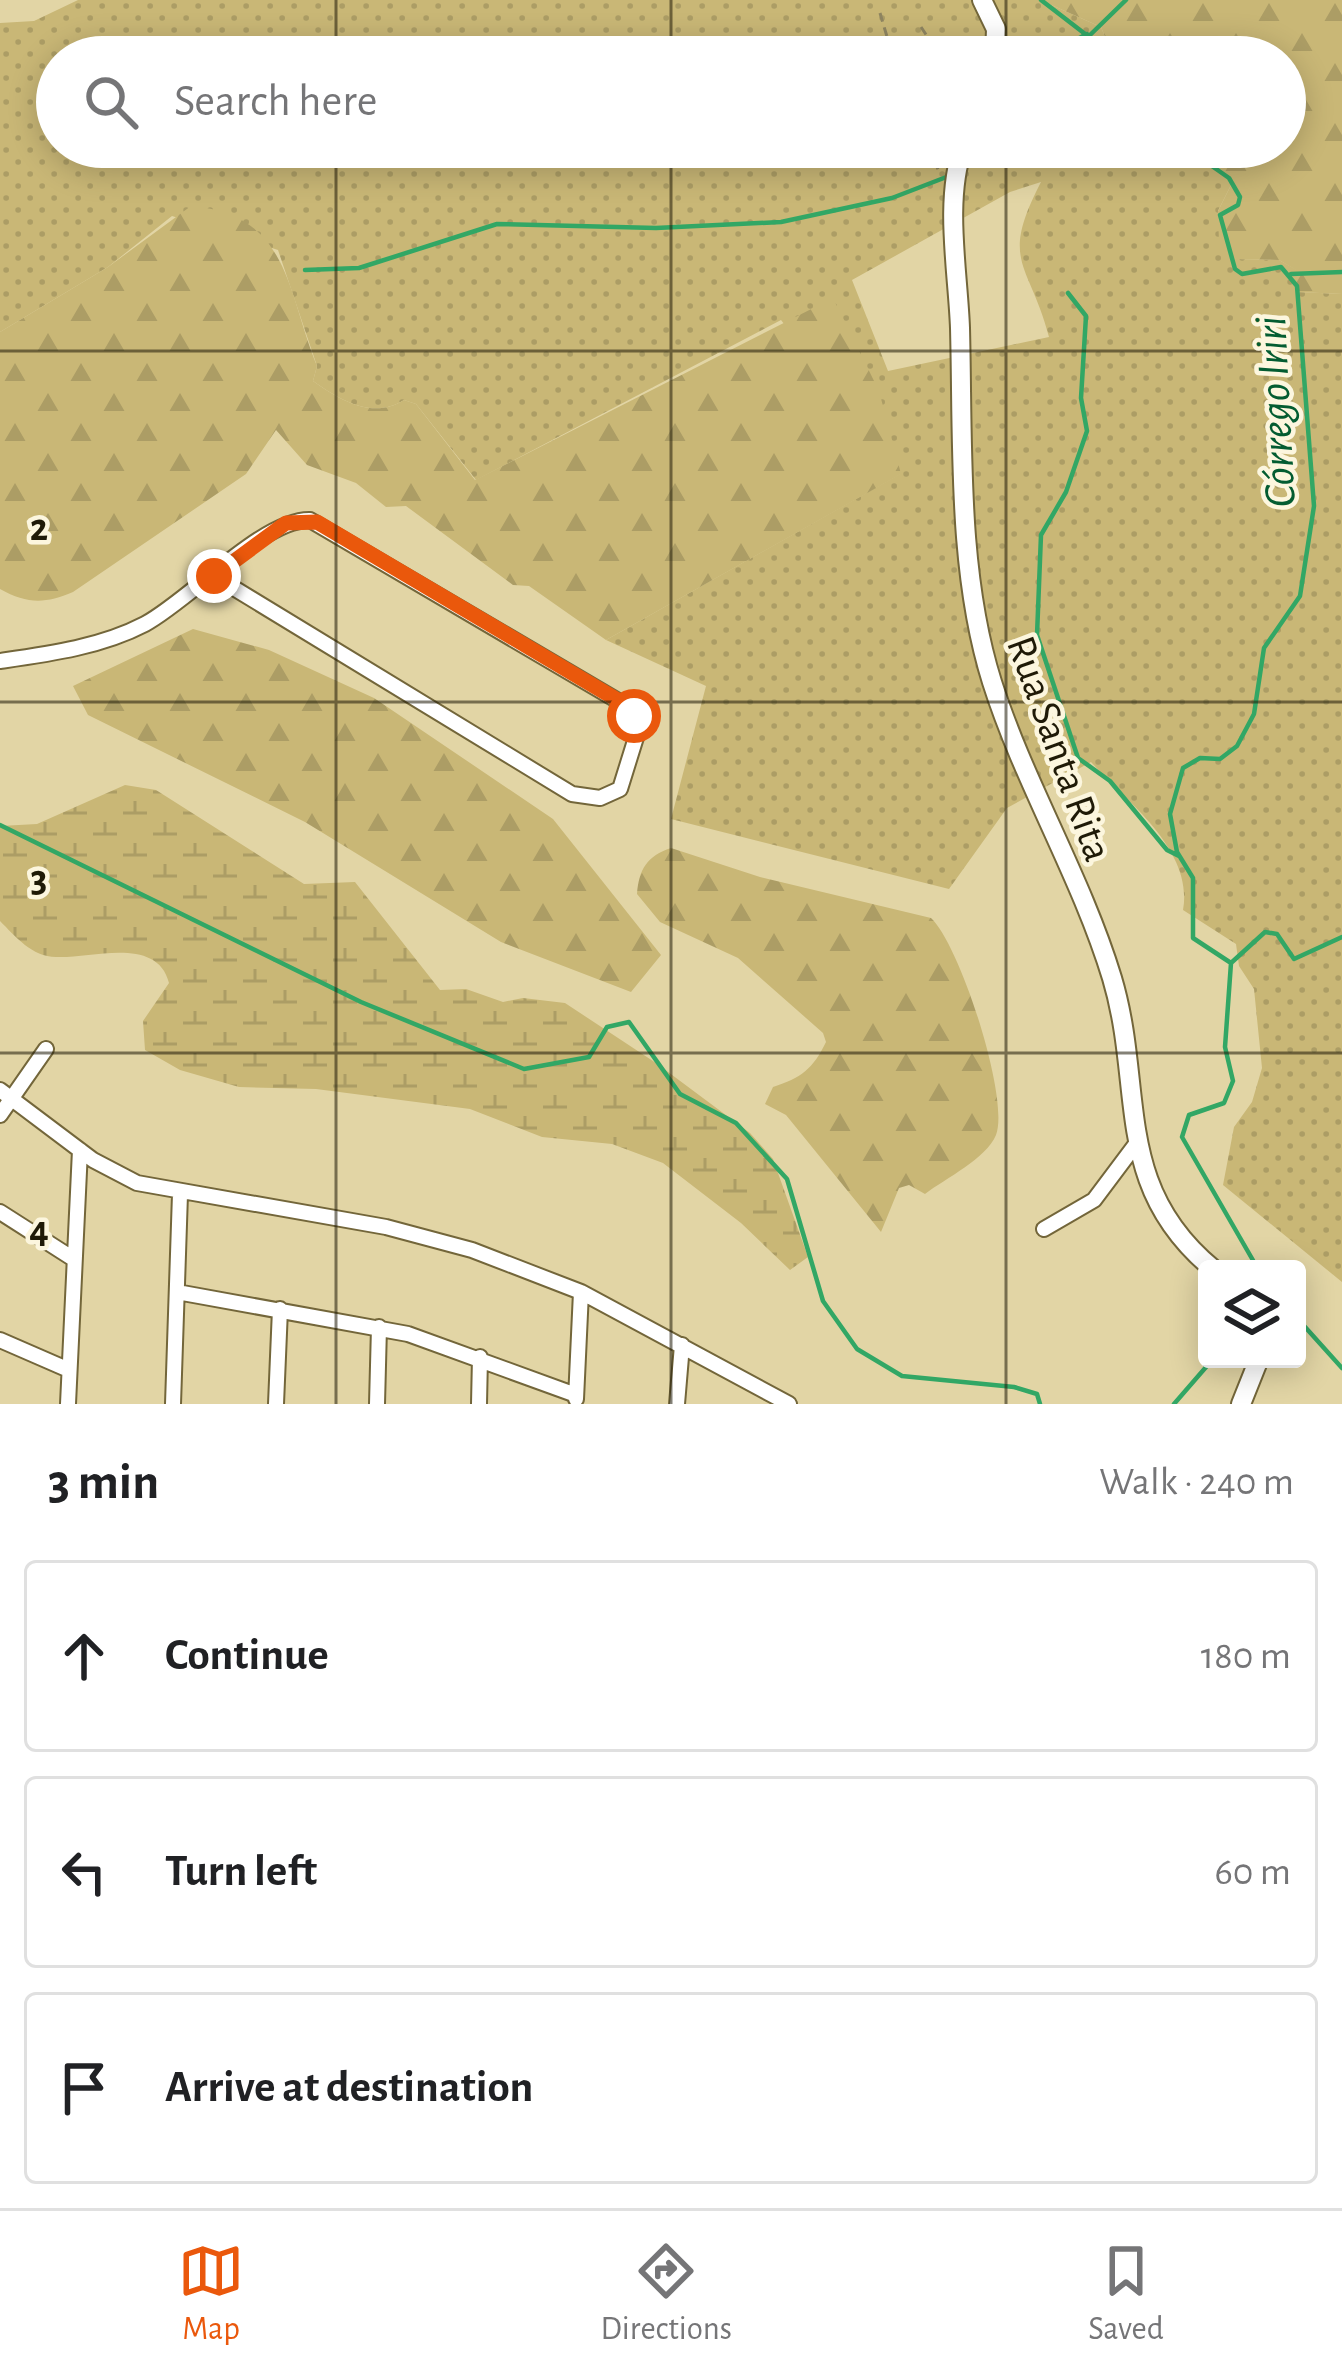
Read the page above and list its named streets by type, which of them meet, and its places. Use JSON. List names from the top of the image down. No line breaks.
{"streets":{"street":["Rua Santa Rita"]},"water":["Córrego Iriri"],"page":{"search":"Search here","heading":["3 min","Walk · 240 m"],"list":[["Continue","180 m"],["Turn left","60 m"],"Arrive at destination"],"nav":["Map","Directions","Saved"]},"grid":{"rows":["2","3","4"]}}
